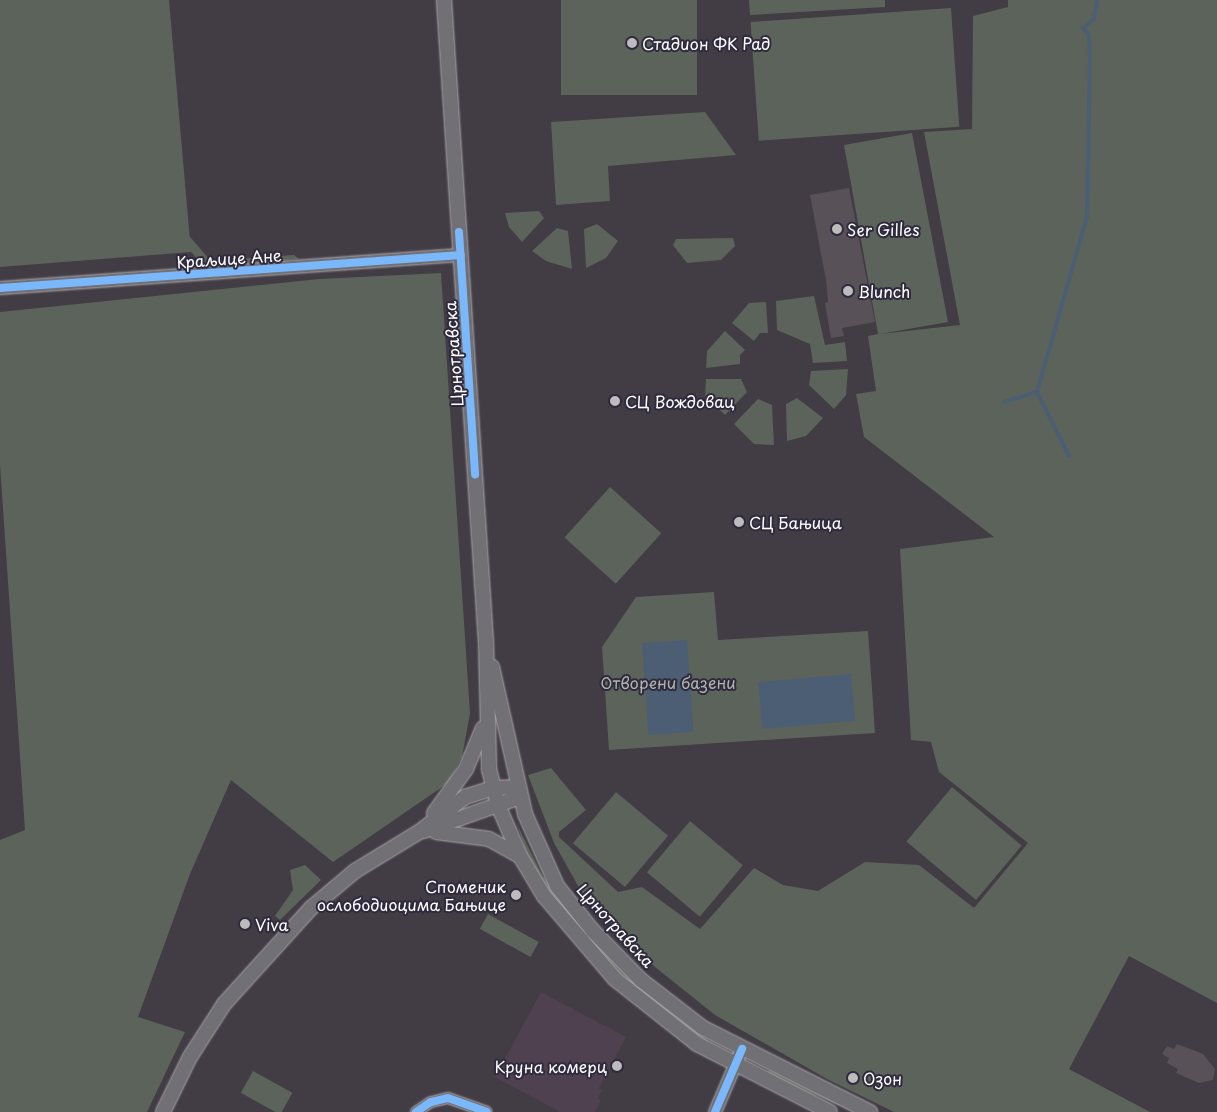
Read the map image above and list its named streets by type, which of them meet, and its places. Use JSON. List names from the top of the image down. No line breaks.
{"streets":{"main road":["Црнотравска"],"street":["Краљице Ане"]},"crossings":[["Краљице Ане","Црнотравска"]],"parks":["Отворени базени"],"places":["Стадион ФК Рад","Ser Gilles","Blunch","СЦ Вождовац","СЦ Бањица","Споменик ослободиоцима Бањице","Viva","Круна комерц","Озон"]}
